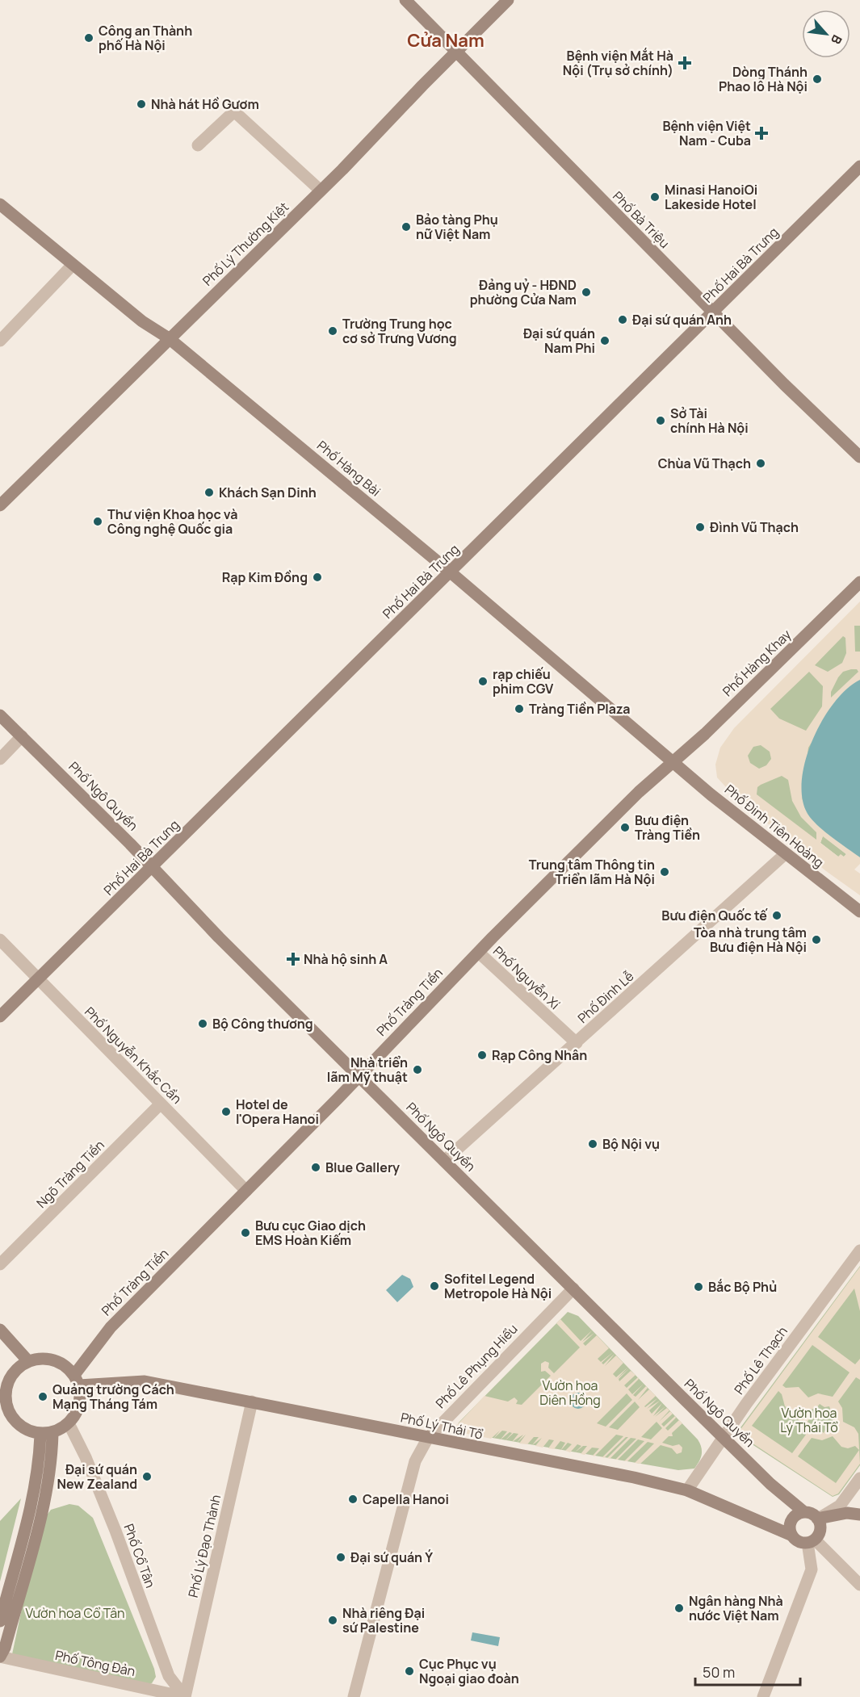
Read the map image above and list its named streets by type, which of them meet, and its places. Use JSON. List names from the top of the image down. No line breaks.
{"streets":{"main road":["Phố Bà Triệu","Phố Lý Thường Kiệt","Phố Hai Bà Trưng","Phố Hàng Bài","Phố Hàng Khay","Phố Ngô Quyền","Phố Đinh Tiên Hoàng","Phố Tràng Tiền","Phố Lý Thái Tổ"],"street":["Phố Nguyễn Xí","Phố Đinh Lễ","Phố Nguyễn Khắc Cần","Ngõ Tràng Tiền","Phố Lê Thạch","Phố Lê Phụng Hiểu","Phố Lý Đạo Thành","Phố Cổ Tân","Phố Tông Đản"]},"crossings":[["Phố Bà Triệu","Phố Lý Thường Kiệt"],["Phố Bà Triệu","Phố Hai Bà Trưng"],["Phố Lý Thường Kiệt","Phố Hàng Bài"],["Phố Hai Bà Trưng","Phố Hàng Bài"],["Phố Hai Bà Trưng","Phố Ngô Quyền"],["Phố Hai Bà Trưng","Phố Nguyễn Khắc Cần"],["Phố Hàng Bài","Phố Hàng Khay"],["Phố Hàng Bài","Phố Đinh Tiên Hoàng"],["Phố Hàng Bài","Phố Tràng Tiền"],["Phố Hàng Khay","Phố Đinh Tiên Hoàng"],["Phố Hàng Khay","Phố Tràng Tiền"],["Phố Ngô Quyền","Phố Đinh Lễ"],["Phố Ngô Quyền","Phố Tràng Tiền"],["Phố Ngô Quyền","Phố Lê Thạch"],["Phố Ngô Quyền","Phố Lê Phụng Hiểu"],["Phố Ngô Quyền","Phố Lý Thái Tổ"],["Phố Đinh Tiên Hoàng","Phố Đinh Lễ"],["Phố Đinh Tiên Hoàng","Phố Tràng Tiền"],["Phố Nguyễn Xí","Phố Đinh Lễ"],["Phố Nguyễn Xí","Phố Tràng Tiền"],["Phố Tràng Tiền","Phố Nguyễn Khắc Cần"],["Phố Tràng Tiền","Phố Lý Thái Tổ"],["Phố Tràng Tiền","Phố Cổ Tân"],["Phố Nguyễn Khắc Cần","Ngõ Tràng Tiền"],["Phố Lê Thạch","Phố Lý Thái Tổ"],["Phố Lê Phụng Hiểu","Phố Lý Thái Tổ"],["Phố Lý Thái Tổ","Phố Lý Đạo Thành"],["Phố Lý Thái Tổ","Phố Cổ Tân"],["Phố Lý Đạo Thành","Phố Cổ Tân"],["Phố Lý Đạo Thành","Phố Tông Đản"],["Phố Cổ Tân","Phố Tông Đản"]],"districts":["Cửa Nam"],"parks":["Vườn hoa Diên Hồng","Vườn hoa Lý Thái Tổ","Vườn hoa Cổ Tân"],"places":{"other":["Công an Thành phố Hà Nội","Dòng Thánh Phao lô Hà Nội","Nhà hát Hồ Gươm","Minasi HanoiOi Lakeside Hotel","Bảo tàng Phụ nữ Việt Nam","Đảng uỷ - HĐND phường Cửa Nam","Đại sứ quán Anh","Trường Trung học cơ sở Trưng Vương","Đại sứ quán Nam Phi","Sở Tài chính Hà Nội","Chùa Vũ Thạch","Khách Sạn Dinh","Thư viện Khoa học và Công nghệ Quốc gia","Đình Vũ Thạch","Rạp Kim Đồng","rạp chiếu phim CGV","Tràng Tiền Plaza","Bưu điện Tràng Tiền","Trung tâm Thông tin Triển lãm Hà Nội","Bưu điện Quốc tế","Tòa nhà trung tâm Bưu điện Hà Nội","Bộ Công thương","Rạp Công Nhân","Nhà triển lãm Mỹ thuật","Hotel de l'Opera Hanoi","Bộ Nội vụ","Blue Gallery","Bưu cục Giao dịch EMS Hoàn Kiếm","Sofitel Legend Metropole Hà Nội","Bắc Bộ Phủ","Quảng trường Cách Mạng Tháng Tám","Đại sứ quán New Zealand","Capella Hanoi","Đại sứ quán Ý","Ngân hàng Nhà nước Việt Nam","Nhà riêng Đại sứ Palestine","Cục Phục vụ Ngoại giao đoàn"],"health":["Bệnh viện Mắt Hà Nội (Trụ sở chính)","Bệnh viện Việt Nam - Cuba","Nhà hộ sinh A"]},"scale_bar":"50 m","north":"bottom right"}
